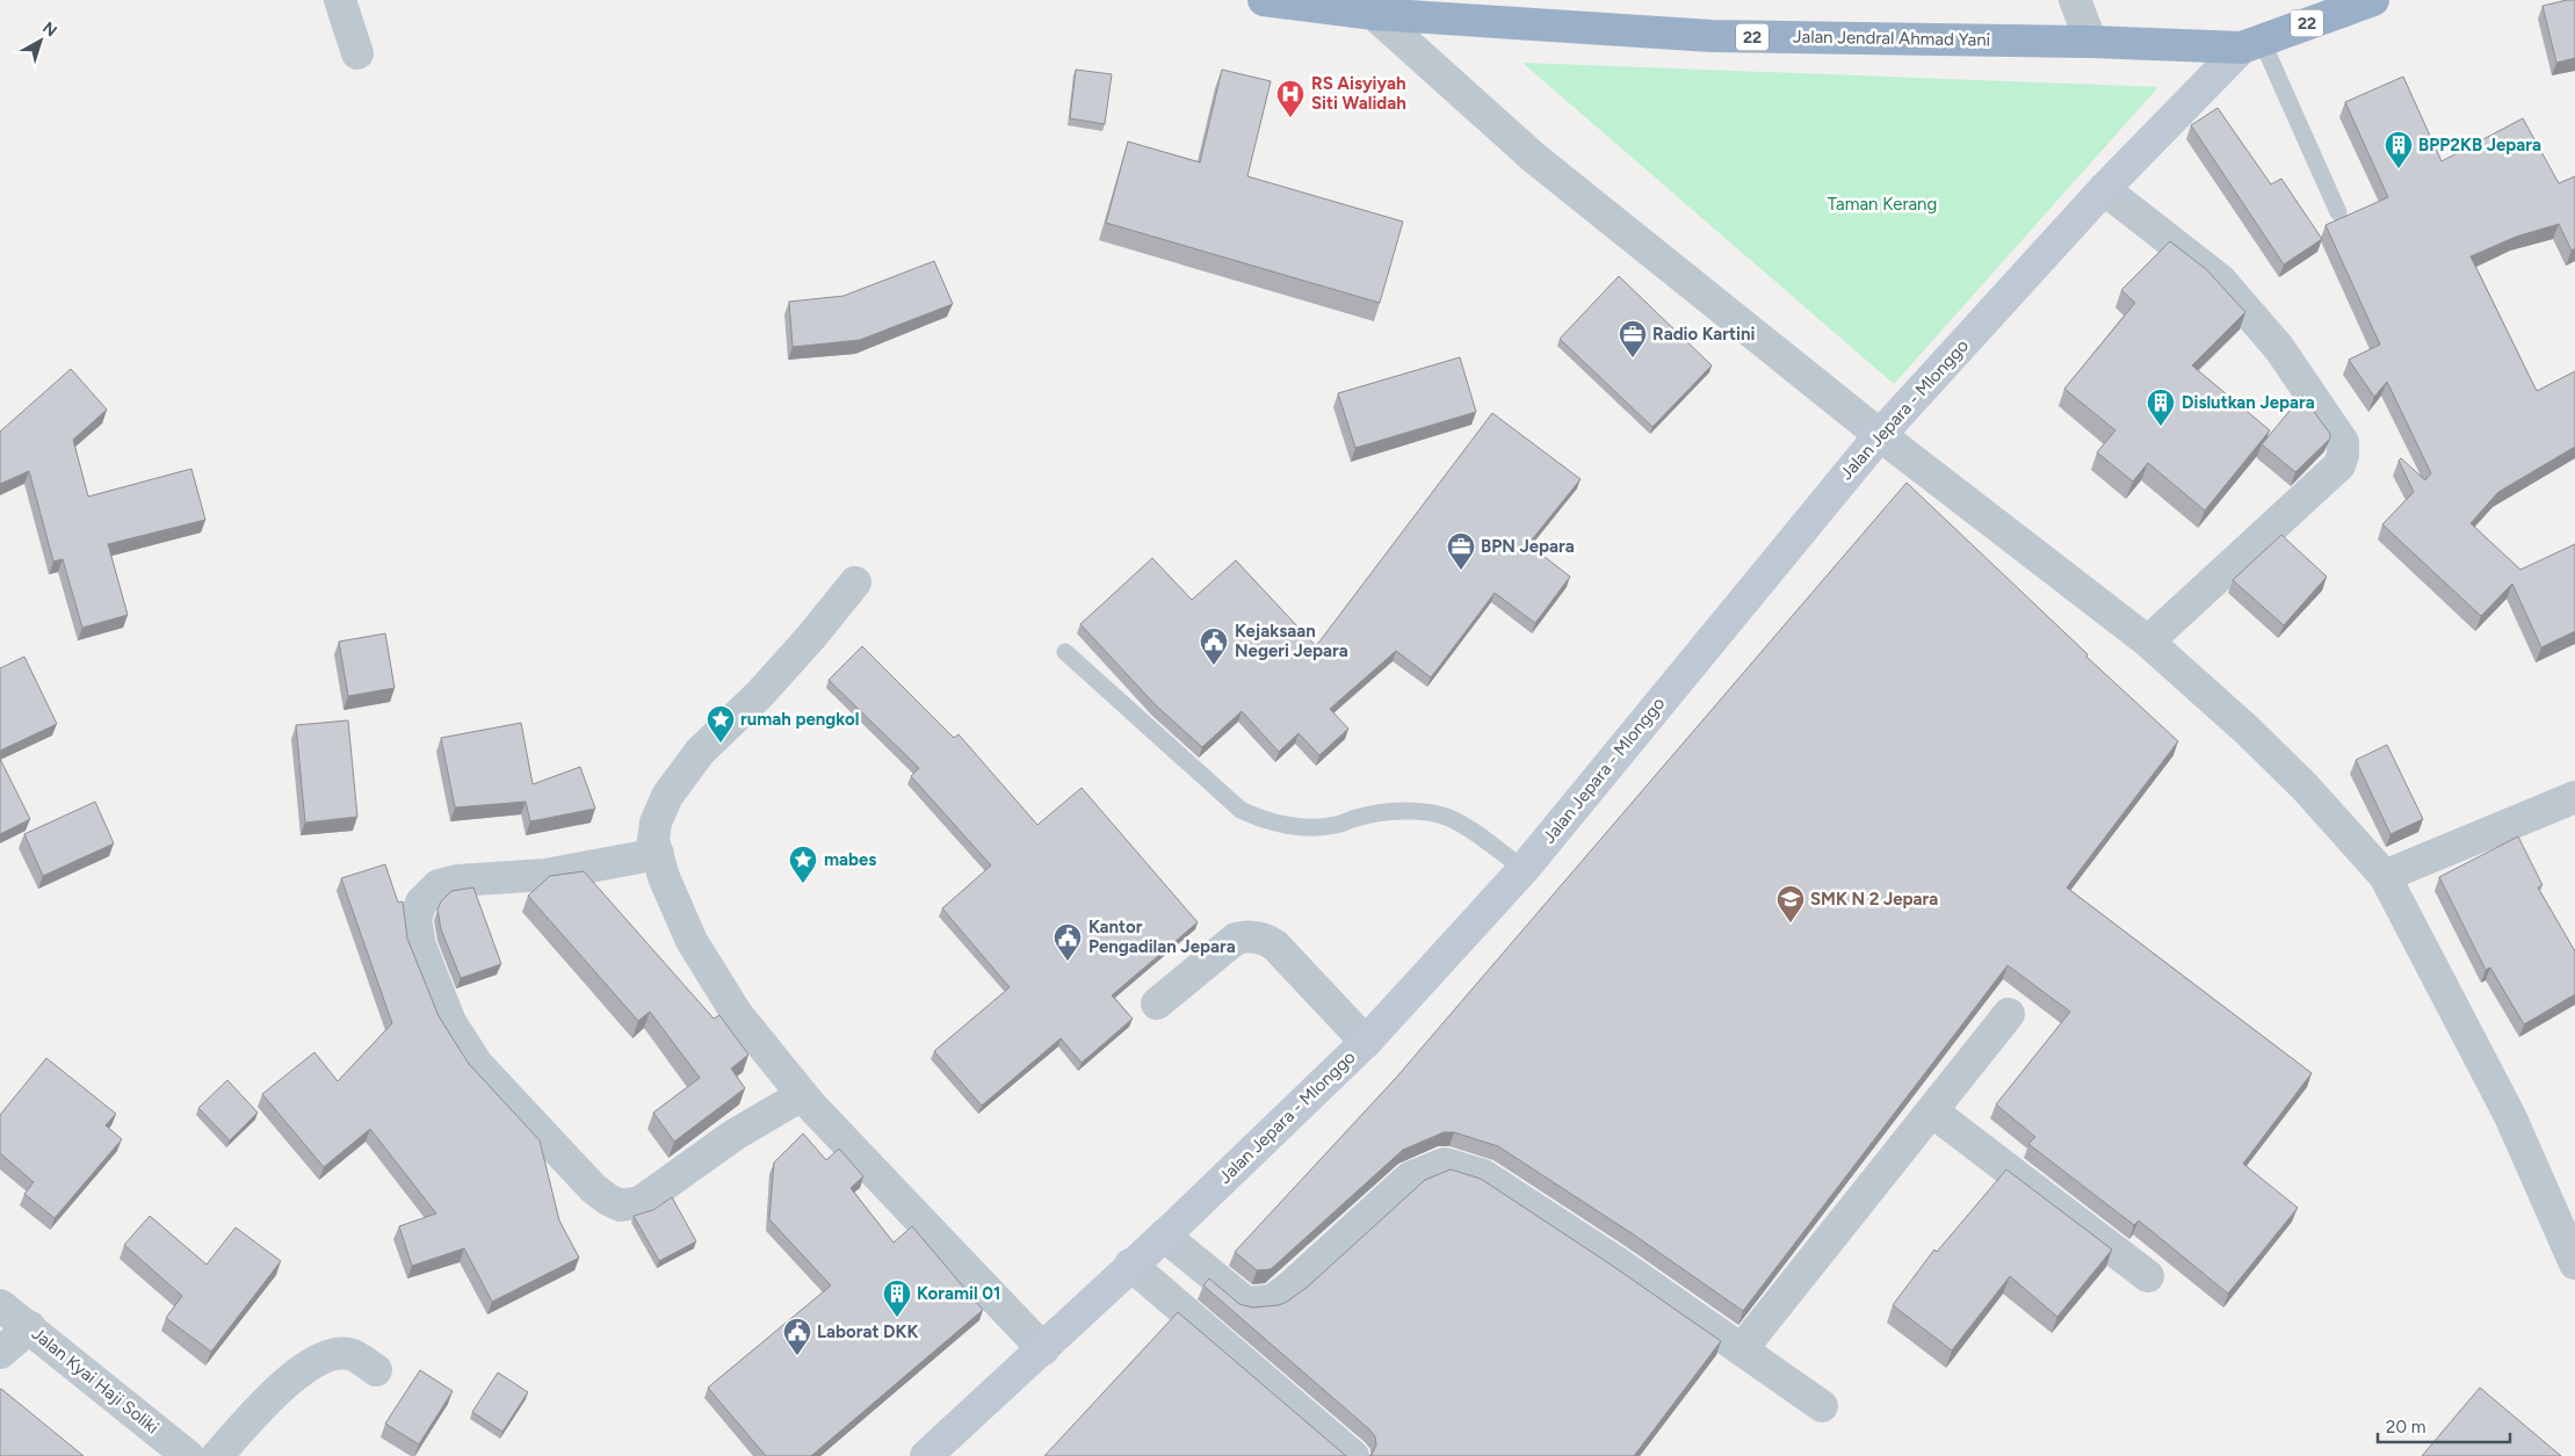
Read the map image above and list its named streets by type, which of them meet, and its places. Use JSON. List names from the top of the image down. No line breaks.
{"streets":{"highway":["22","Jalan Jendral Ahmad Yani"],"main road":["Jalan Jepara - Mlonggo"],"street":["Jalan Kyai Haji Soliki"]},"crossings":[["Jalan Jendral Ahmad Yani","Jalan Jepara - Mlonggo"]],"parks":["Taman Kerang"],"places":{"hospital":["RS Aisyiyah Siti Walidah"],"building":["BPP2KB Jepara","Dislutkan Jepara","Koramil 01"],"office":["Radio Kartini","BPN Jepara"],"public building":["Kejaksaan Negeri Jepara","Kantor Pengadilan Jepara","Laborat DKK"],"place":["rumah pengkol","mabes"],"school or university":["SMK N 2 Jepara"]},"scale_bar":"20 m","north":"top right"}
